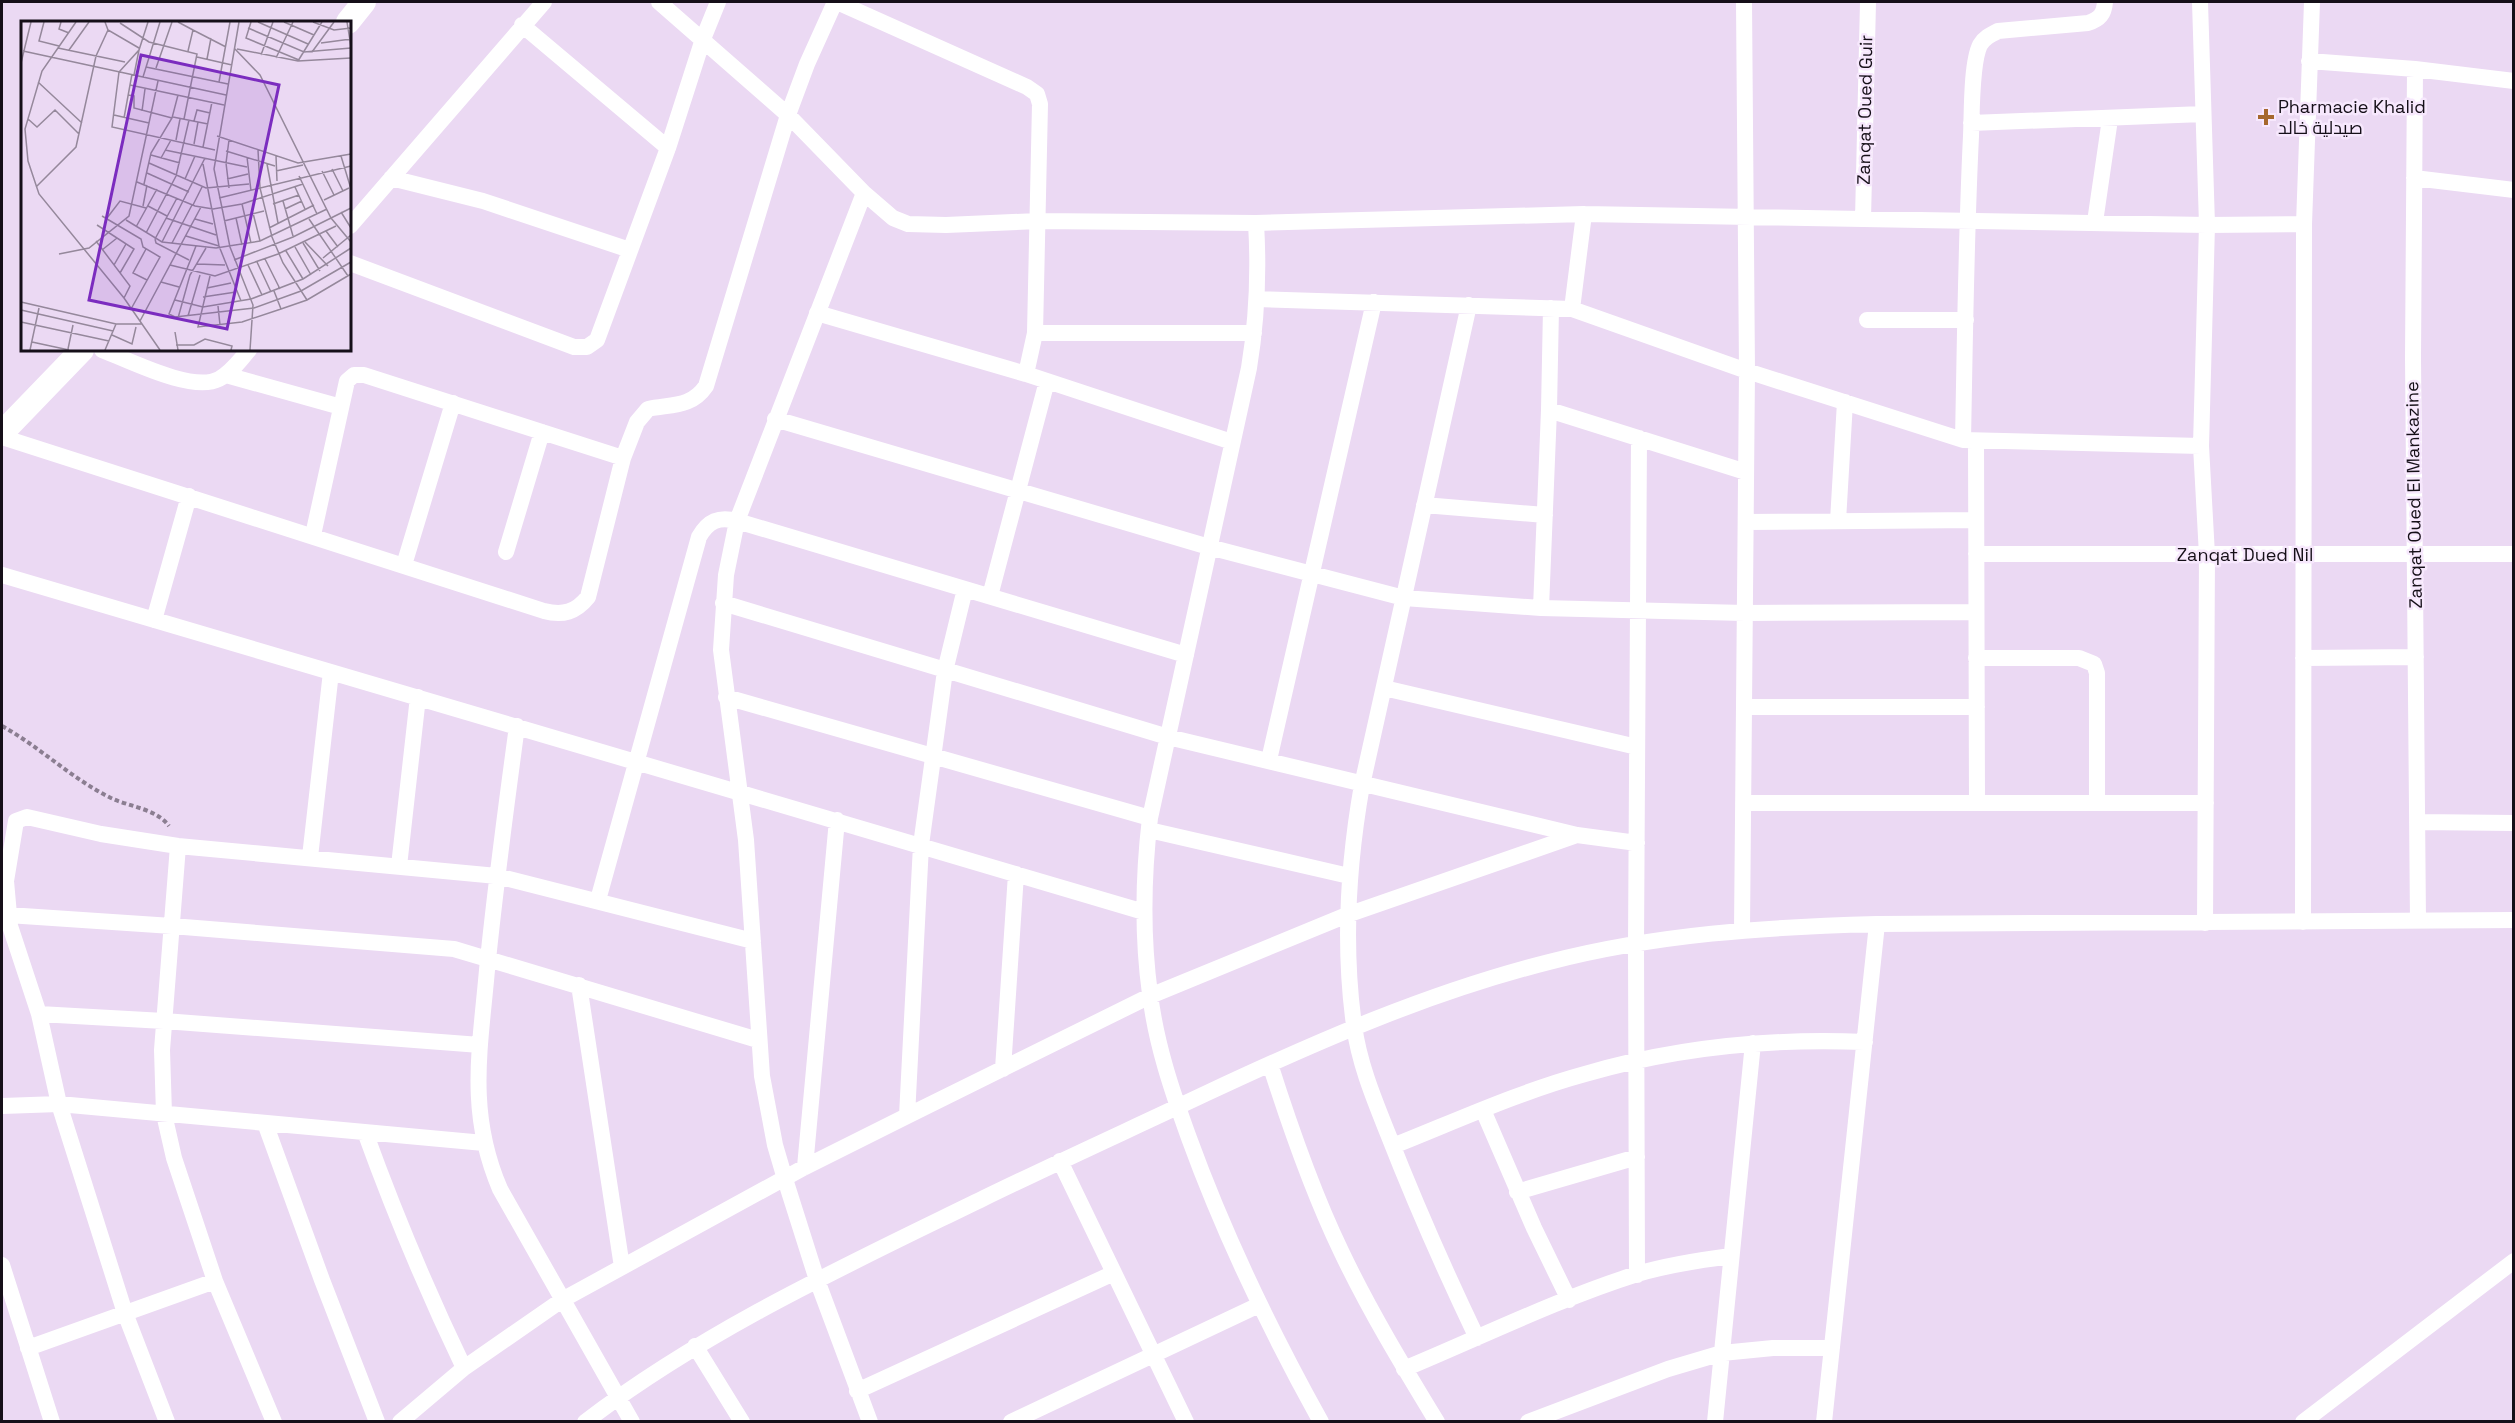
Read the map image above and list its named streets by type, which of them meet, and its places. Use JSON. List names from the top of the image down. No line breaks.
{"streets":{"street":["Zanqat Oued Guir","Zanqat Oued El Mankazine","Zanqat Dued Nil"]},"crossings":[["Zanqat Oued El Mankazine","Zanqat Dued Nil"]],"places":{"health":["Pharmacie Khalid صيدلية خالد"]}}
